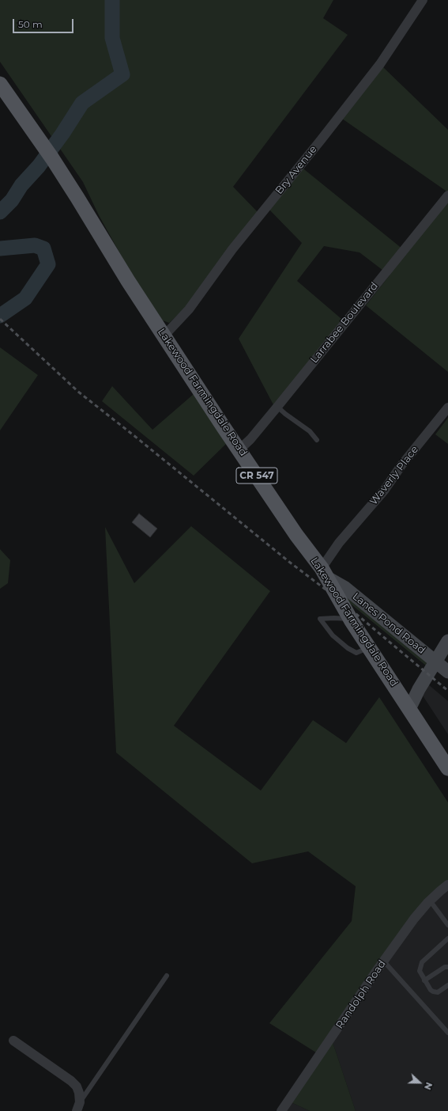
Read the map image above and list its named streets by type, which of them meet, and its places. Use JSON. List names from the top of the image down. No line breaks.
{"streets":{"main road":["Lakewood Farmingdale Road","CR 547"],"street":["Bry Avenue","Larrabee Boulevard","Waverly Place","Lanes Pond Road","Randolph Road"]},"crossings":[["Bry Avenue","Lakewood Farmingdale Road"],["Larrabee Boulevard","Lakewood Farmingdale Road"],["Lakewood Farmingdale Road","Waverly Place"],["Lakewood Farmingdale Road","Lanes Pond Road"],["Waverly Place","Lanes Pond Road"]],"scale_bar":"50 m","north":"right"}
